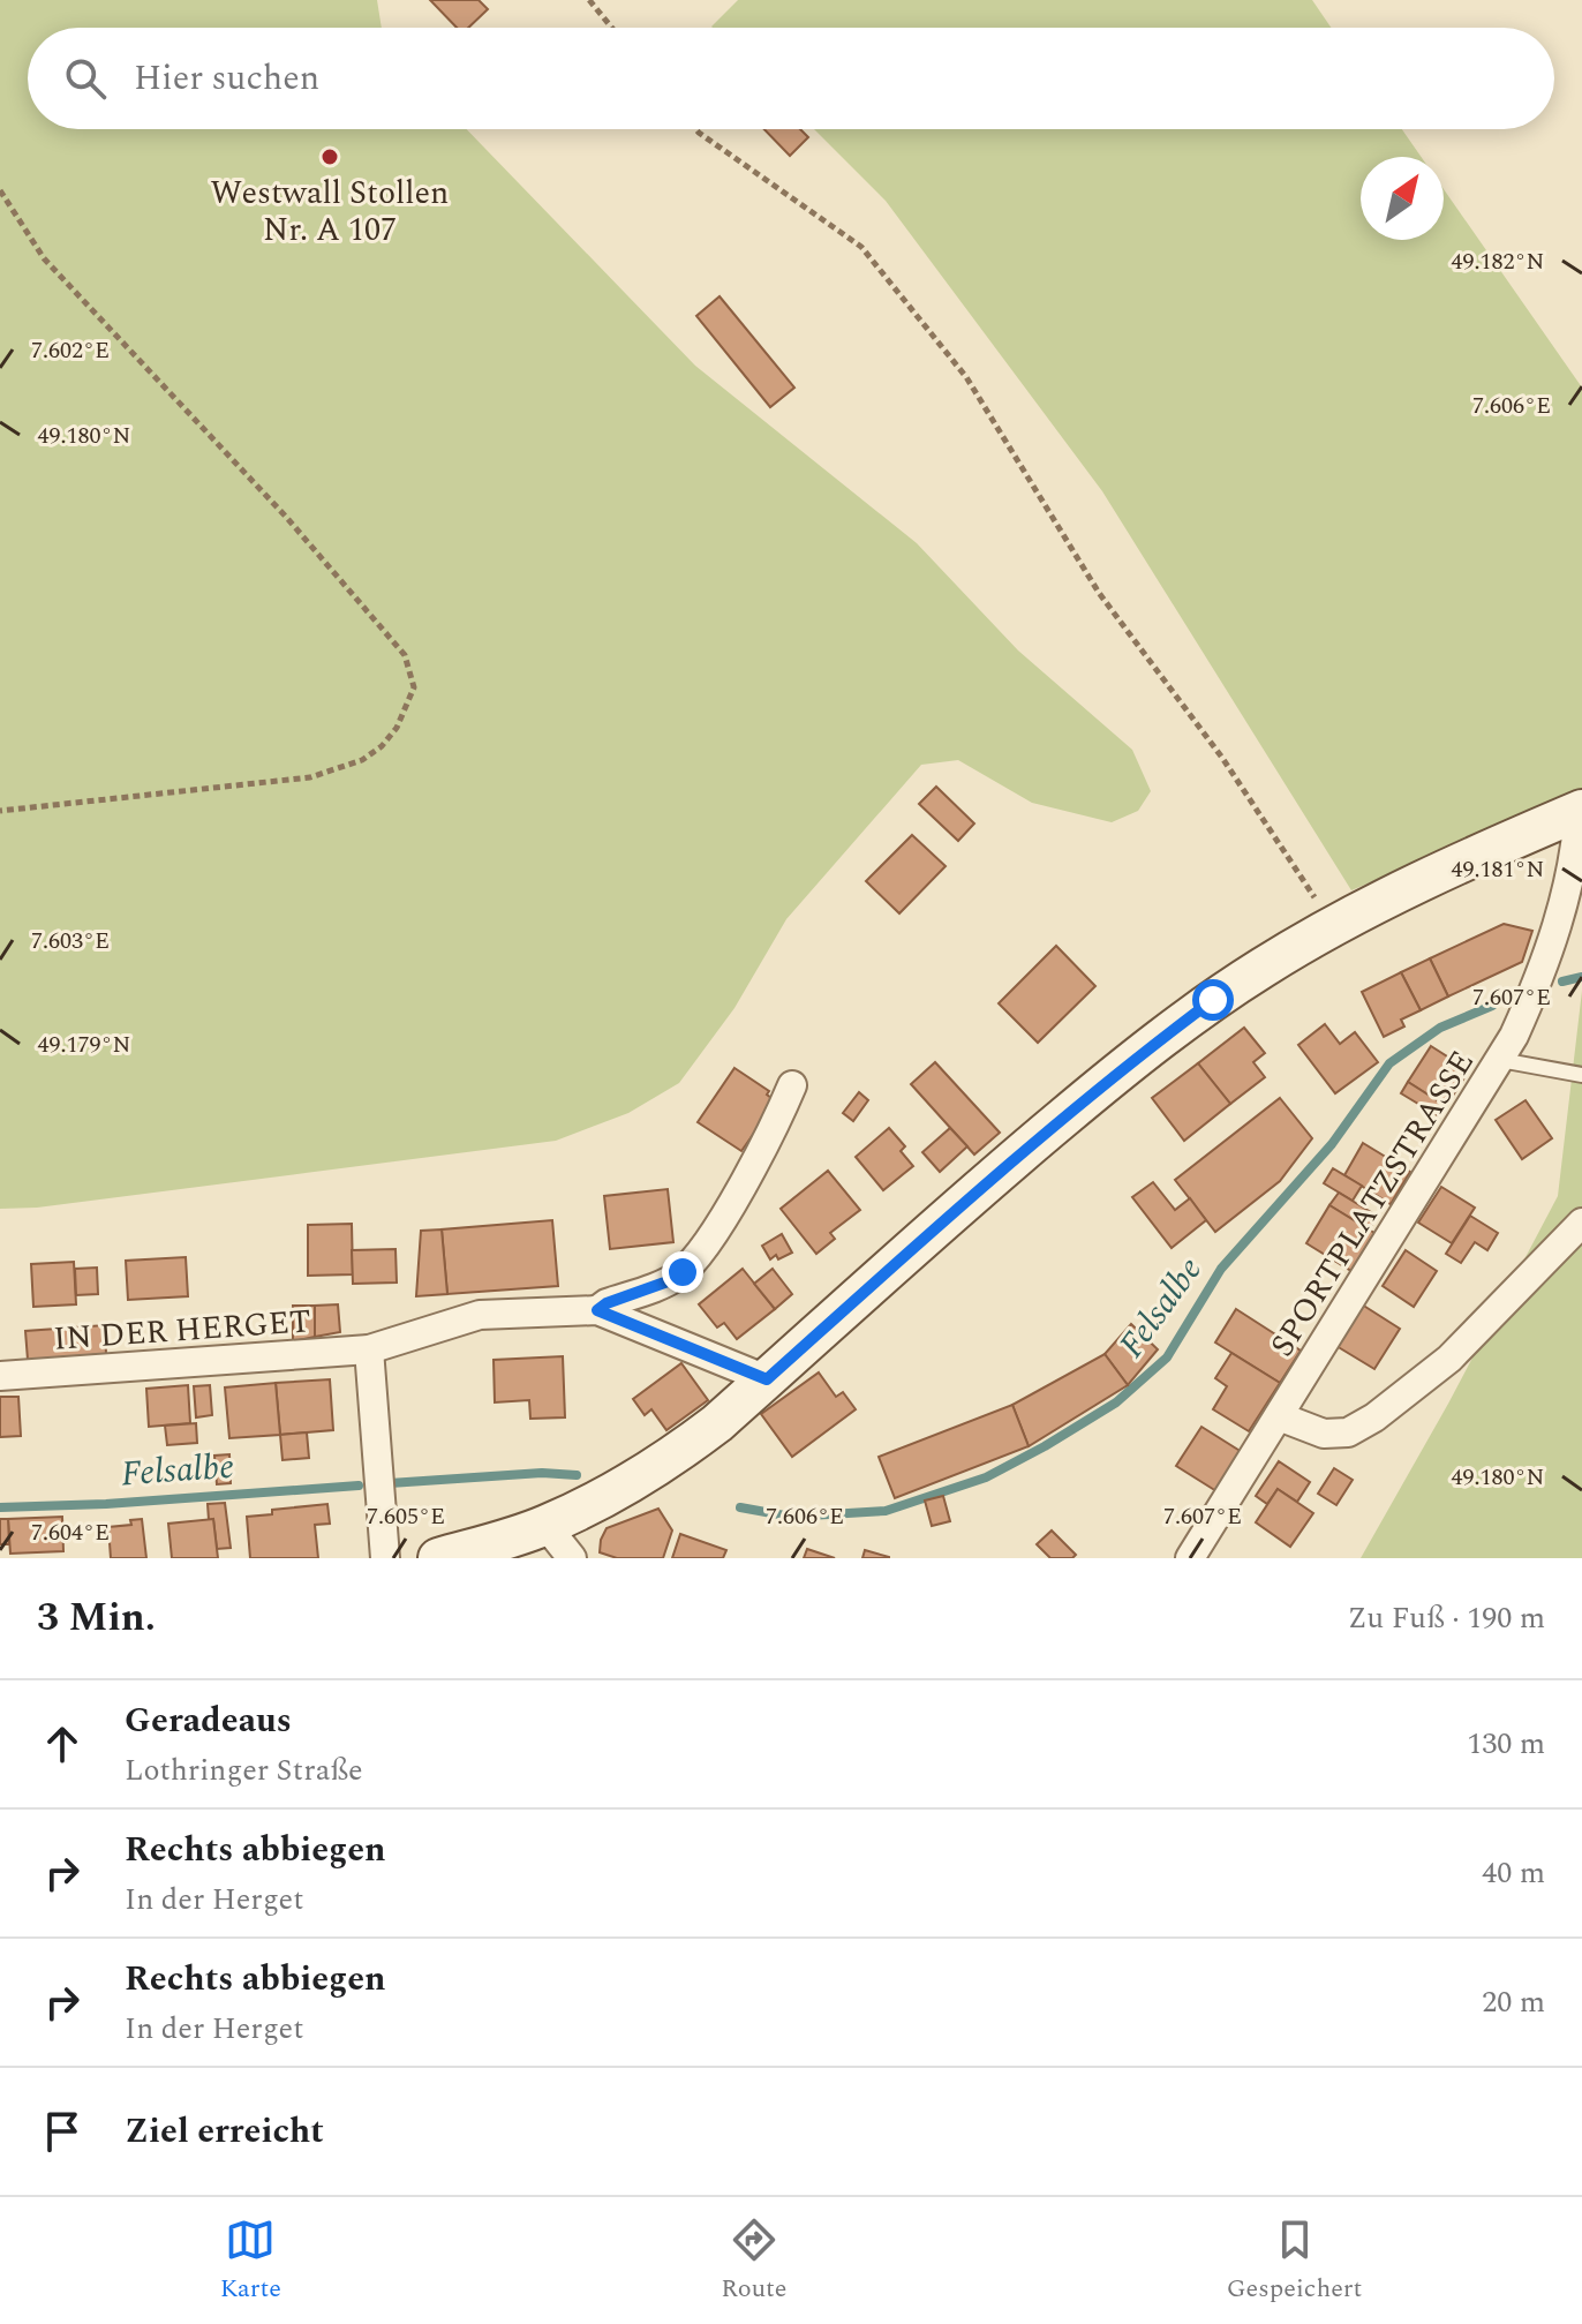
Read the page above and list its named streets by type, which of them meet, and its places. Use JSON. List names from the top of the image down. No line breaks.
{"streets":{"street":["SPORTPLATZSTRASSE","IN DER HERGET"]},"water":["Felsalbe"],"places":["Westwall Stollen Nr. A 107"],"north":"top right","page":{"search":"Hier suchen","heading":["3 Min.","Zu Fuß · 190 m"],"list":[["Geradeaus","Lothringer Straße","130 m"],["Rechts abbiegen","In der Herget","40 m"],["Rechts abbiegen","In der Herget","20 m"],"Ziel erreicht"],"nav":["Karte","Route","Gespeichert"]},"coordinates":["49.182°N","7.602°E","7.606°E","49.180°N","49.181°N","7.603°E","7.607°E","49.179°N","7.605°E","7.604°E"]}
